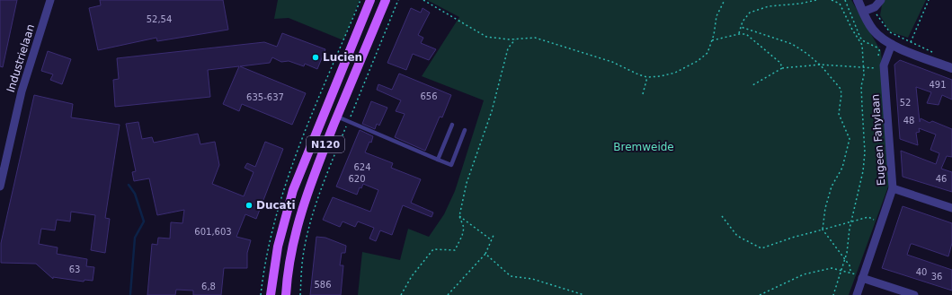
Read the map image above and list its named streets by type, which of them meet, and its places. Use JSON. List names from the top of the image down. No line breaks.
{"streets":{"main road":["N120"],"street":["Industrielaan","Eugeen Fahylaan"]},"parks":["Bremweide"],"places":["Lucien","Ducati"],"house_numbers":["52,54","491","656","635-637","52","48","624","620","46","601,603","63","40","36","586","6,8"]}
